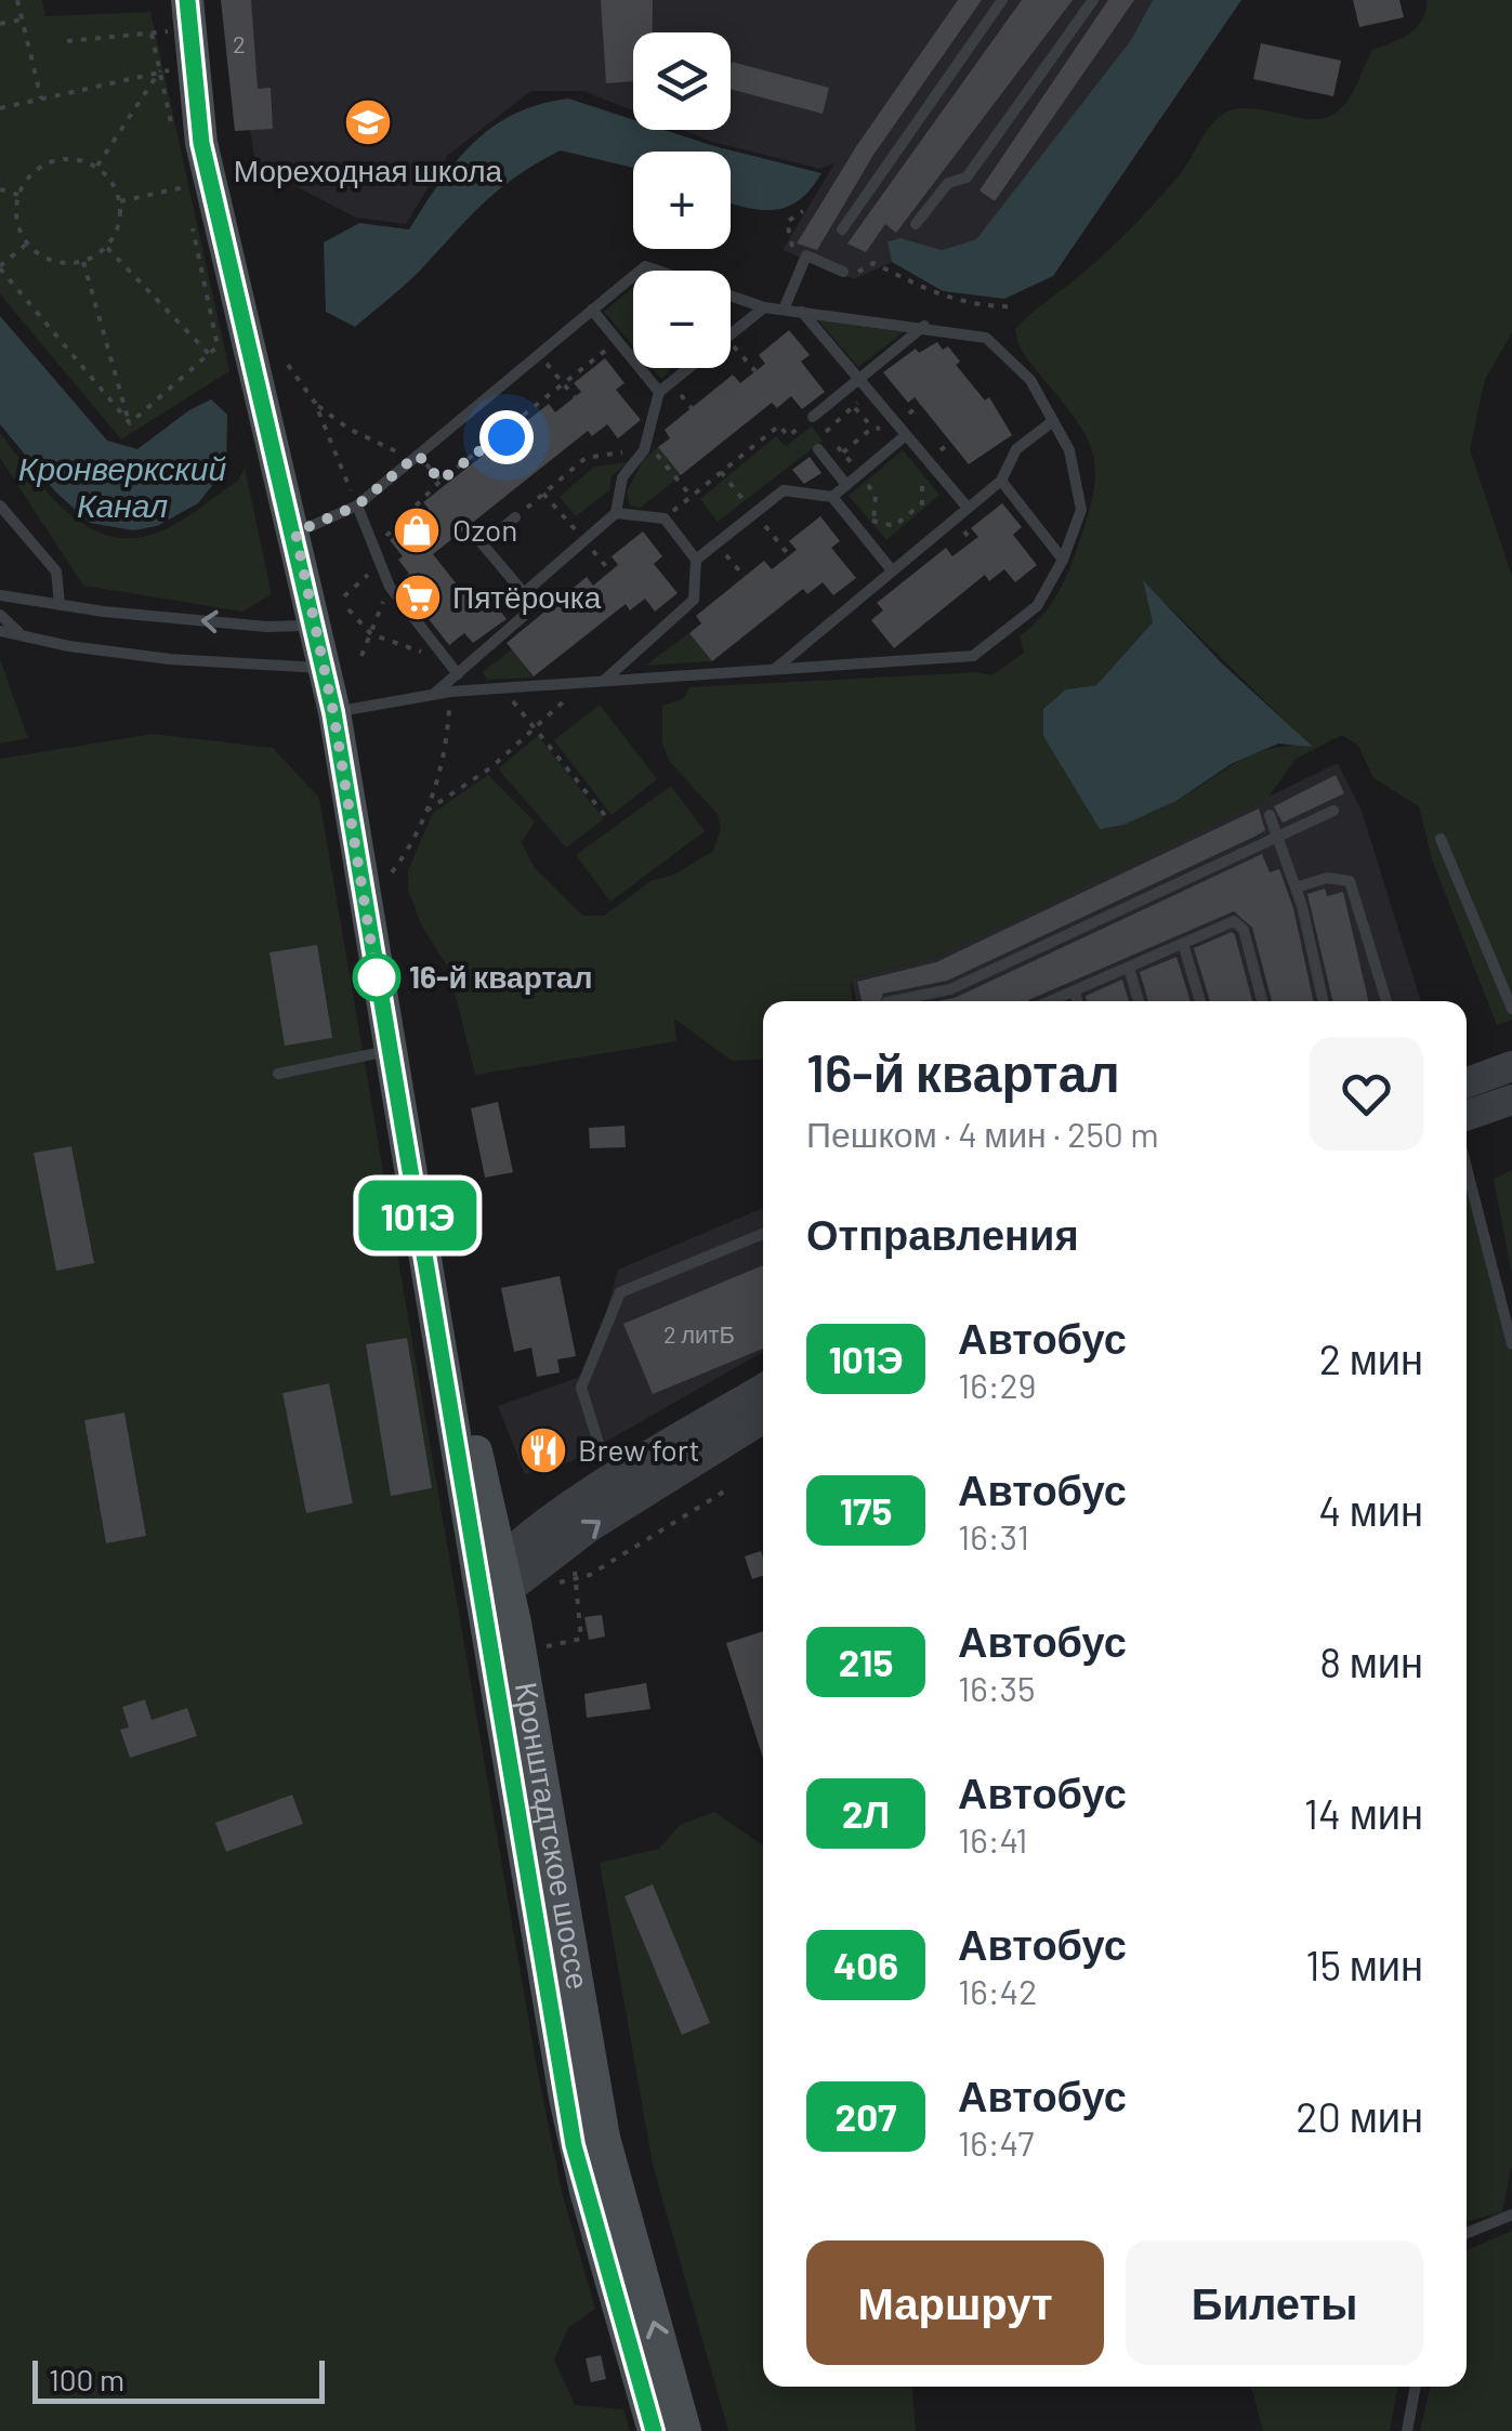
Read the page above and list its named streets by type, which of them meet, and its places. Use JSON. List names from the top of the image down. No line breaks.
{"streets":{"main road":["Кронштадтское шоссе"]},"water":["Кронверкский Канал"],"places":{"school or university":["Мореходная школа"],"shop":["Ozon"],"supermarket":["Пятёрочка"],"other":["16-й квартал"],"restaurant":["Brew fort"]},"lines":["bus line 101Э"],"house_numbers":["2","2 литБ"],"scale_bar":"100 m","page":{"on_map":"101Э","map_buttons":["+","−"],"heading":[["16-й квартал","Пешком · 4 мин · 250 m"],"Отправления"],"list":[{"mark":"101Э","name":"Автобус","note":"16:29","value":"2 мин"},{"mark":"175","name":"Автобус","note":"16:31","value":"4 мин"},{"mark":"215","name":"Автобус","note":"16:35","value":"8 мин"},{"mark":"2Л","name":"Автобус","note":"16:41","value":"14 мин"},{"mark":"406","name":"Автобус","note":"16:42","value":"15 мин"},{"mark":"207","name":"Автобус","note":"16:47","value":"20 мин"}],"buttons":["Маршрут","Билеты"],"scale":"100 m"}}
